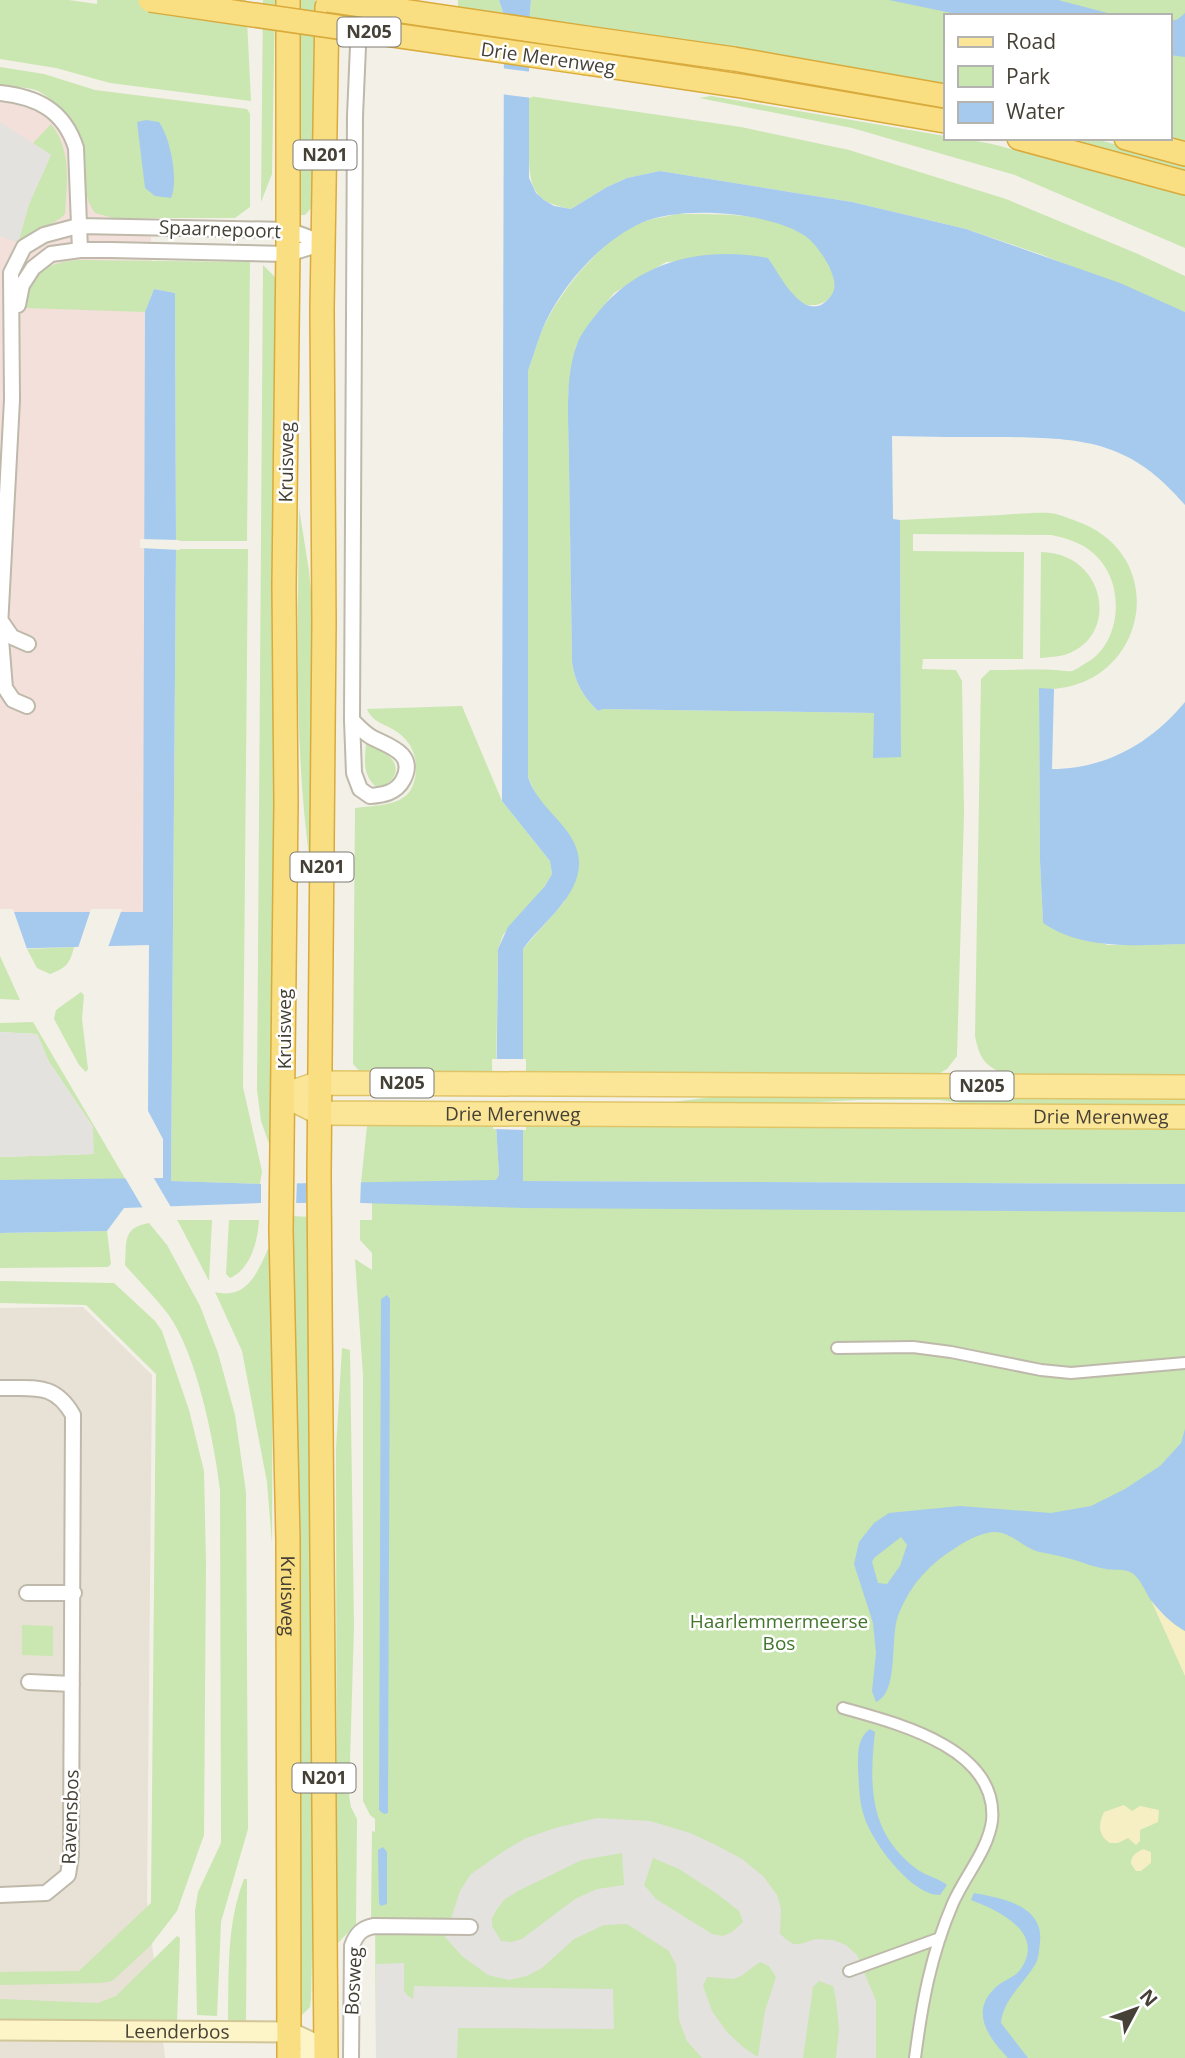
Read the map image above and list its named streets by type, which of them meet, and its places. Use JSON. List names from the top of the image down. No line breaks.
{"streets":{"highway":["N205","Drie Merenweg","N201","Kruisweg"],"main road":["Leenderbos"],"street":["Spaarnepoort","Ravensbos","Bosweg"]},"crossings":[["Drie Merenweg","Kruisweg"],["Spaarnepoort","Kruisweg"],["Kruisweg","Leenderbos"]],"parks":["Haarlemmermeerse Bos"],"legend":["Road","Park","Water"],"north":"top right"}
